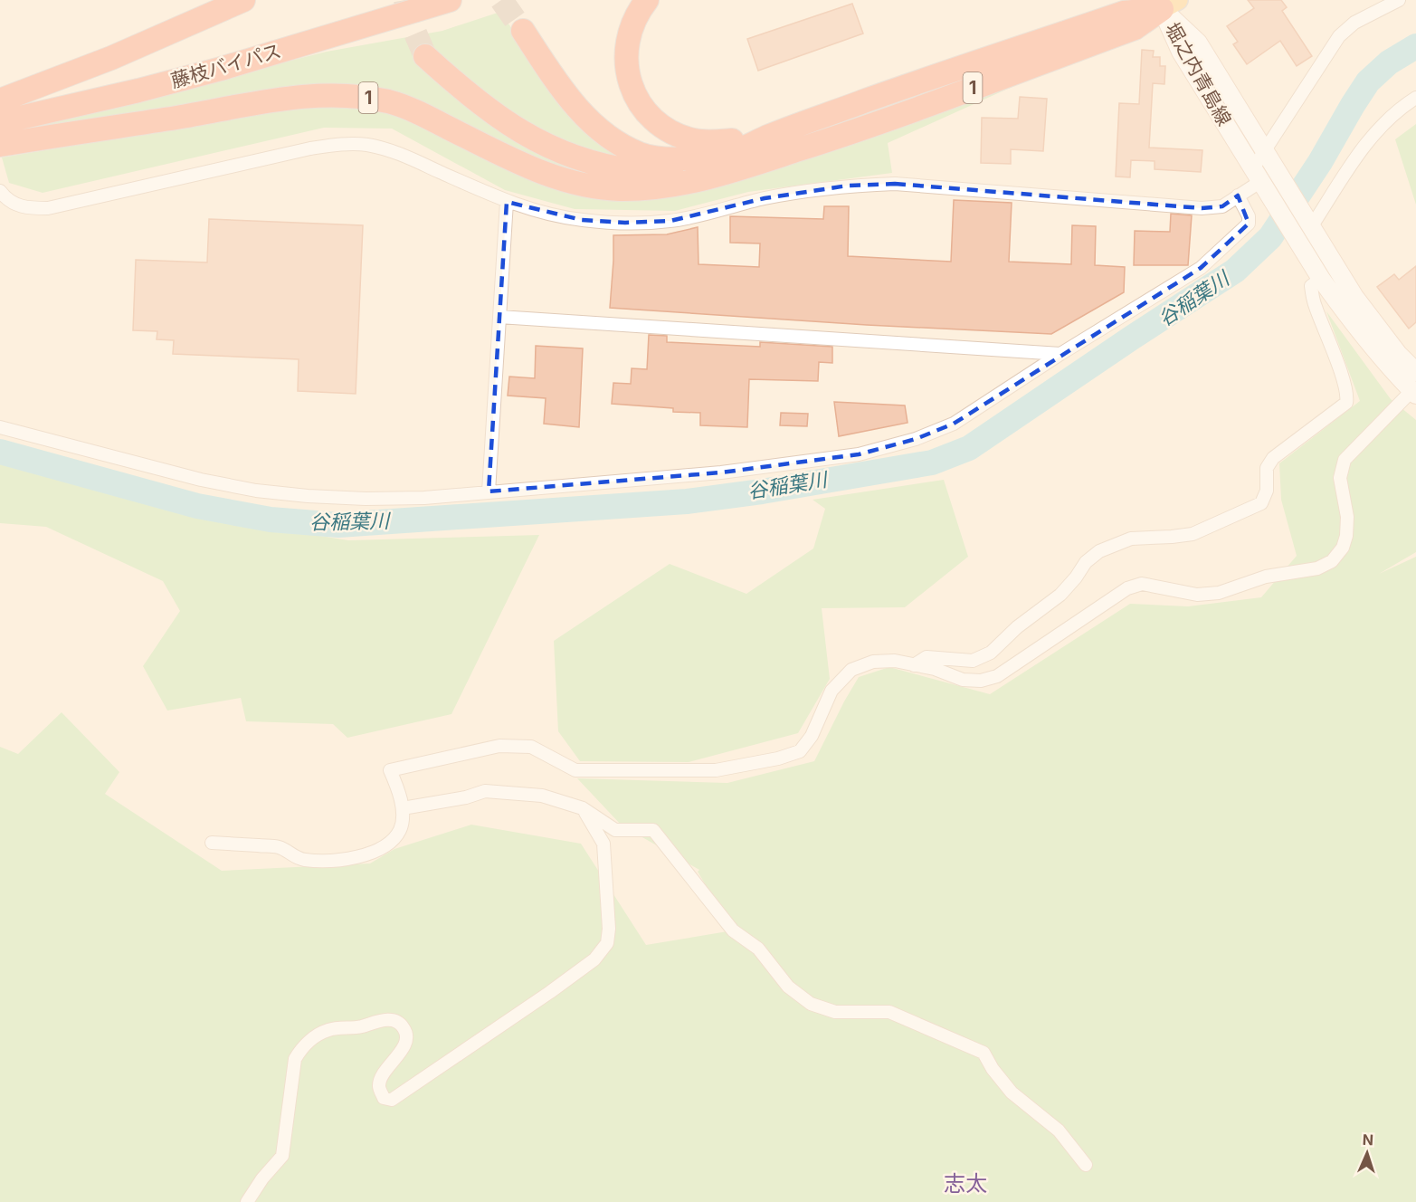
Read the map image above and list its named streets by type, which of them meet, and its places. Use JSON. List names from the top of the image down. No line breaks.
{"streets":{"highway":["藤枝バイパス","1"],"main road":["堀之内青島線"]},"crossings":[["堀之内青島線","1"]],"districts":["志太"],"water":["谷稲葉川"],"north":"top"}
